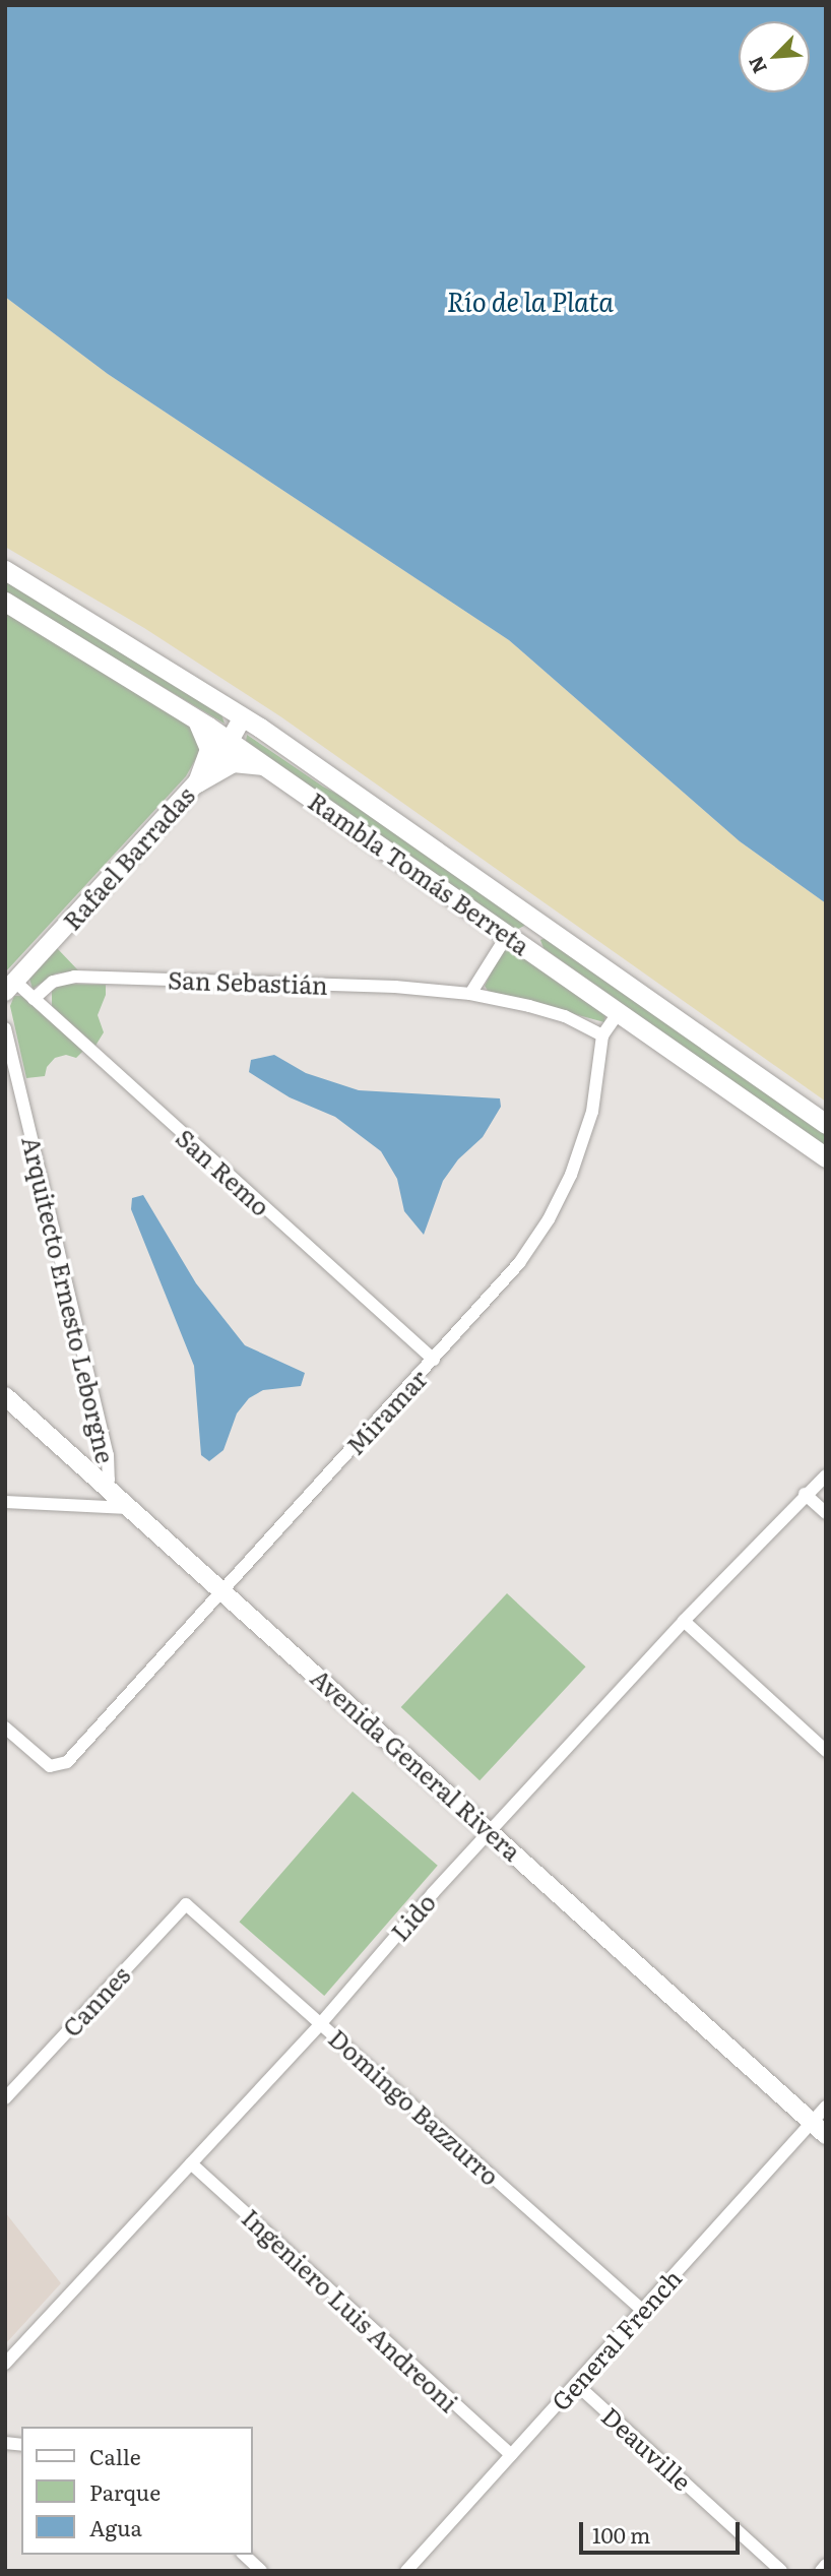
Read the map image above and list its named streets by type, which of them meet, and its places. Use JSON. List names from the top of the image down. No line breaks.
{"streets":{"main road":["Rafael Barradas","Rambla Tomás Berreta","Avenida General Rivera"],"street":["San Sebastián","San Remo","Arquitecto Ernesto Leborgne","Miramar","Lido","Cannes","Domingo Bazzurro","Ingeniero Luis Andreoni","General French","Deauville"]},"crossings":[["Rafael Barradas","Rambla Tomás Berreta"],["Rafael Barradas","San Remo"],["Rambla Tomás Berreta","Miramar"],["San Sebastián","San Remo"],["San Sebastián","Miramar"],["San Remo","Miramar"],["Arquitecto Ernesto Leborgne","Avenida General Rivera"],["Miramar","Avenida General Rivera"],["Avenida General Rivera","Lido"],["Avenida General Rivera","General French"],["Lido","Domingo Bazzurro"],["Lido","Ingeniero Luis Andreoni"],["Cannes","Domingo Bazzurro"],["Domingo Bazzurro","General French"],["Ingeniero Luis Andreoni","General French"],["General French","Deauville"]],"water":["Río de la Plata"],"legend":["Calle","Parque","Agua"],"scale_bar":"100 m","north":"bottom left"}
